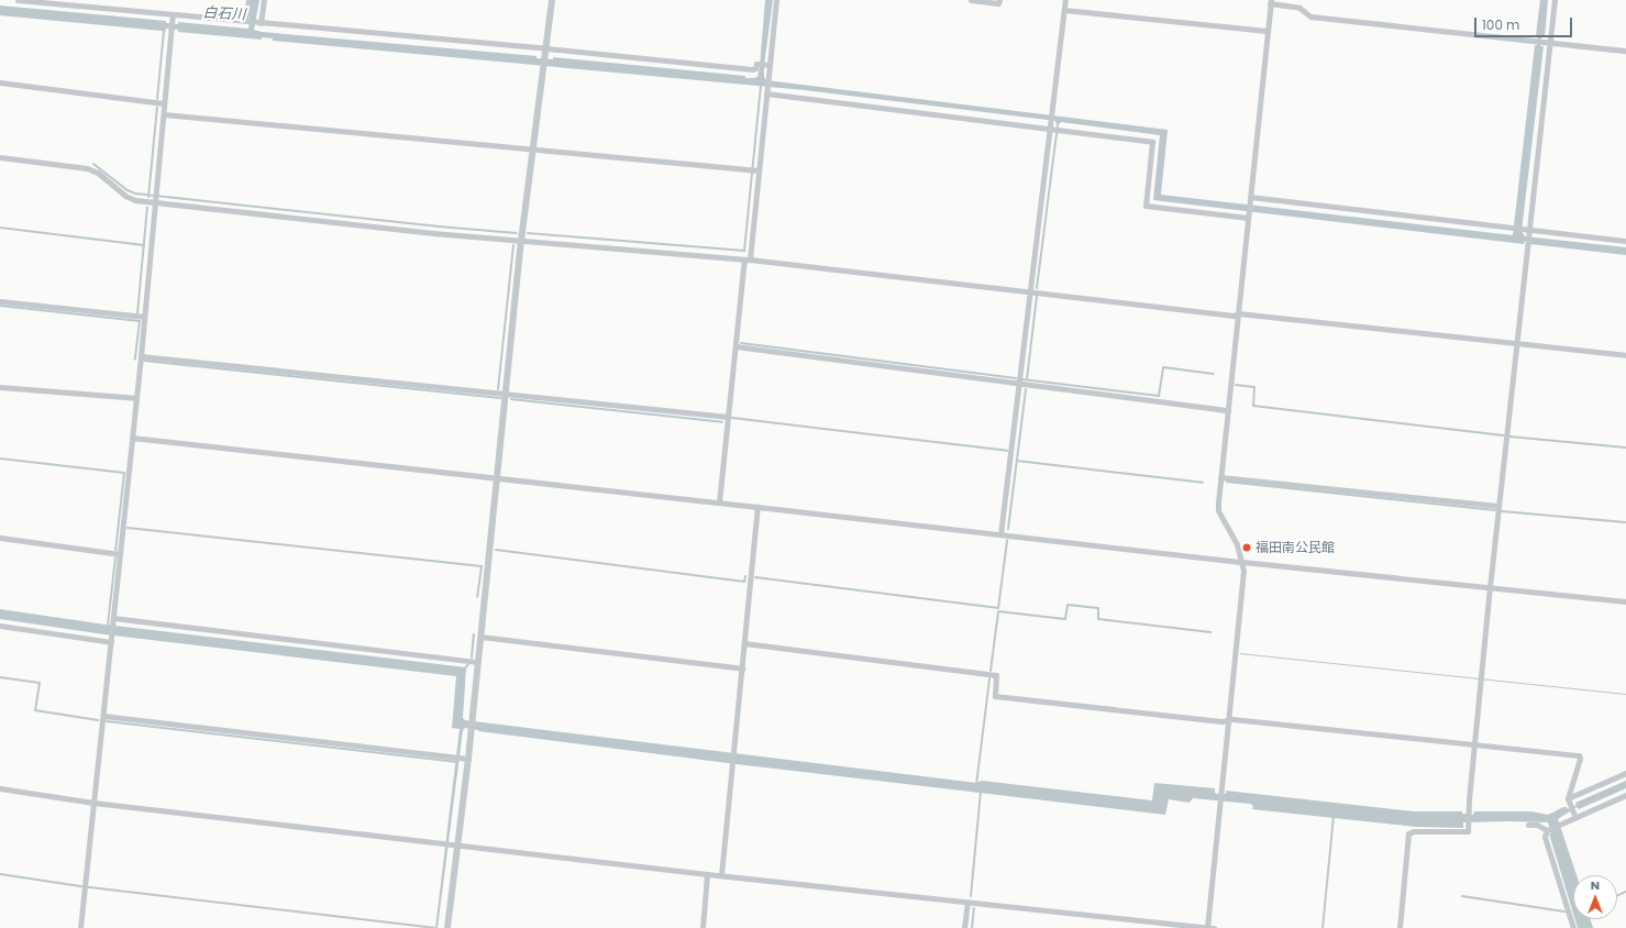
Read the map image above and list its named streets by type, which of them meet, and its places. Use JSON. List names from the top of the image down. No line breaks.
{"water":["白石川"],"places":["福田南公民館"],"scale_bar":"100 m","north":"top"}
